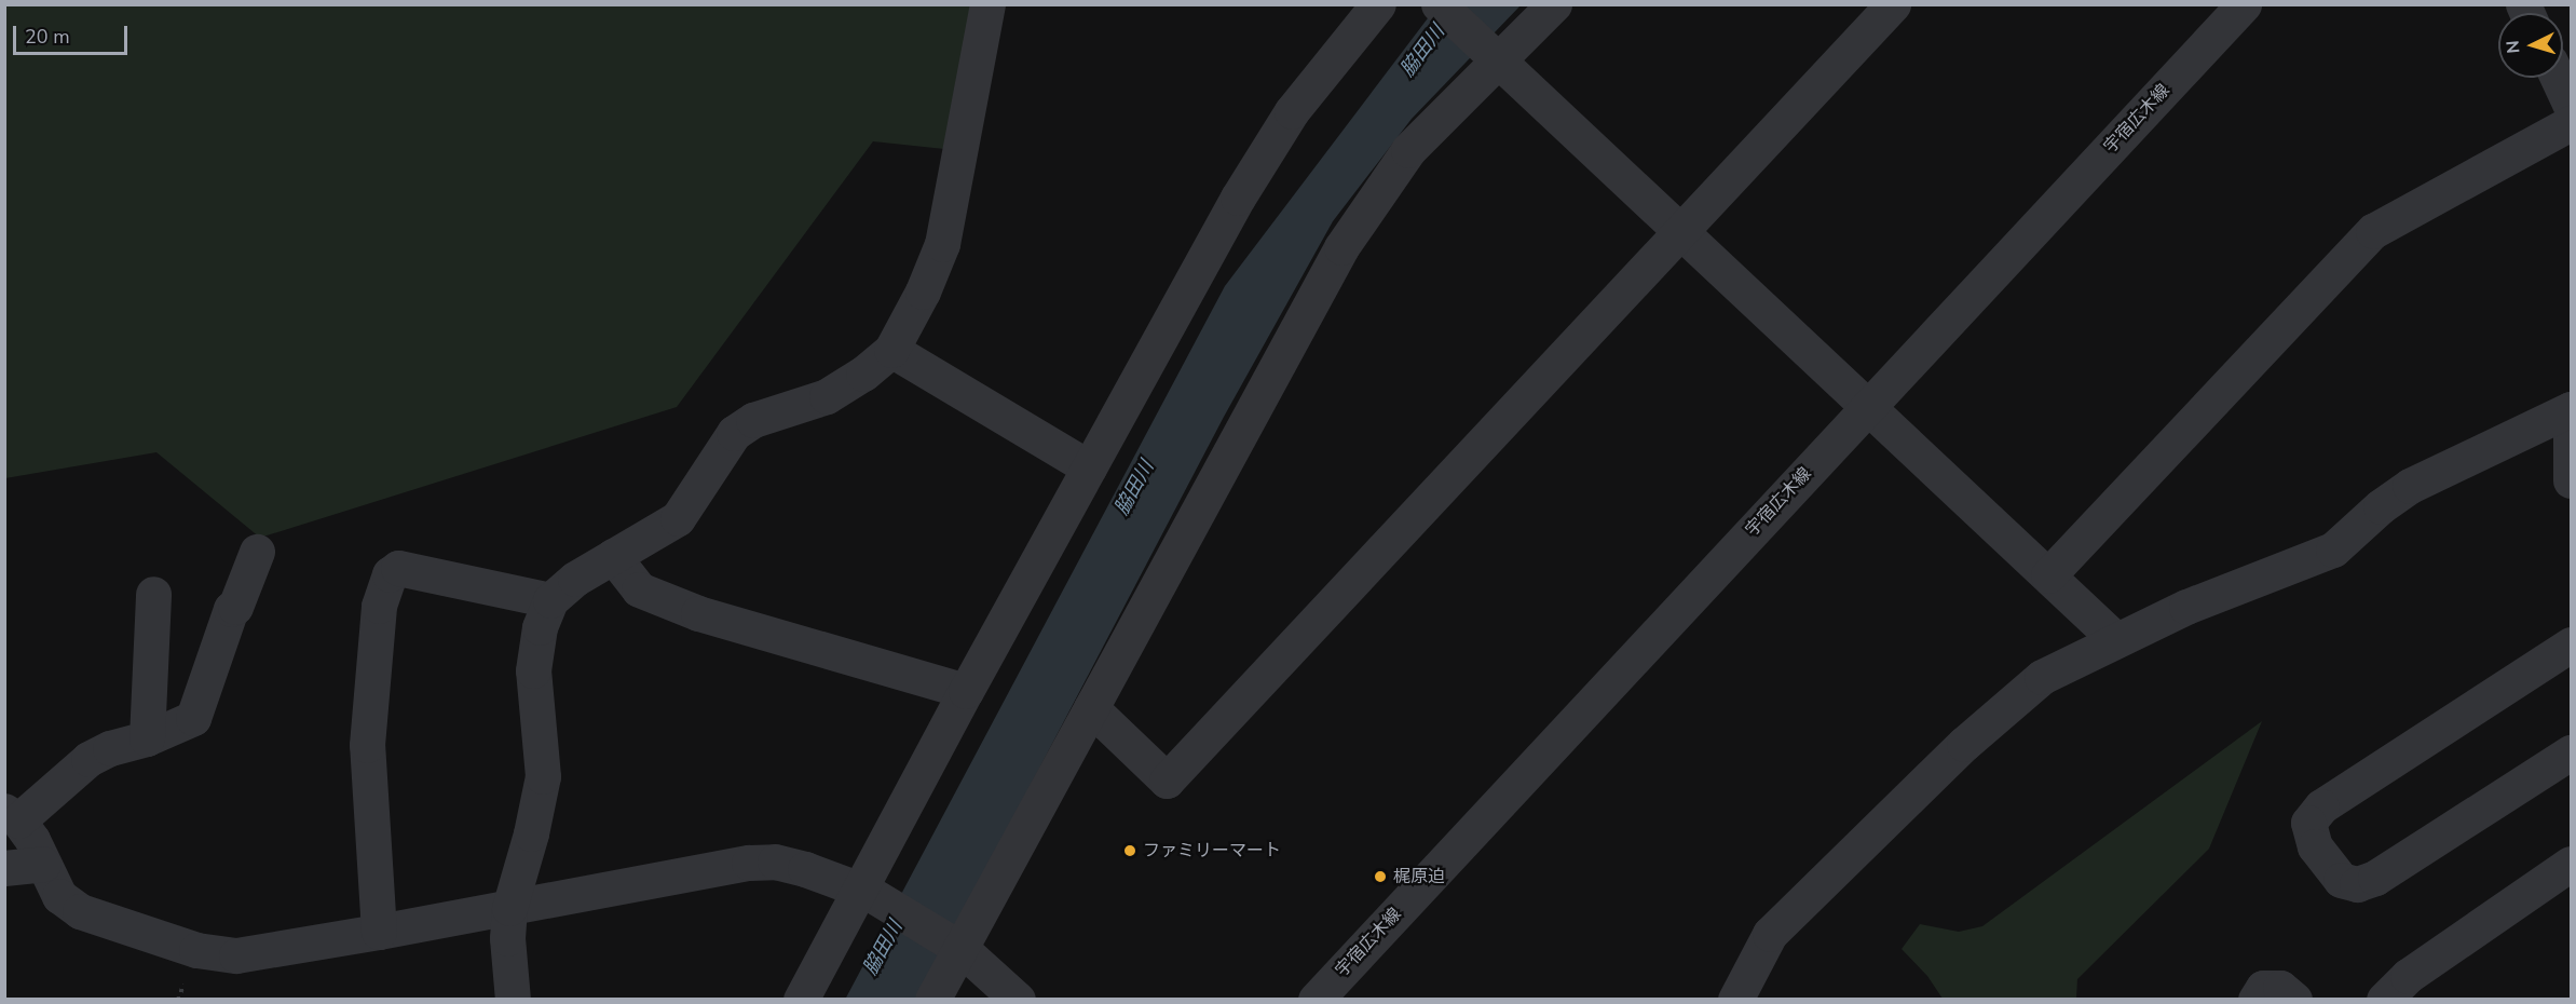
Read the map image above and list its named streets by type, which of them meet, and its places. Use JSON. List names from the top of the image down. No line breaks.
{"streets":{"street":["宇宿広木線"]},"water":["脇田川"],"places":["ファミリーマート","梶原迫"],"scale_bar":"20 m","north":"left"}
